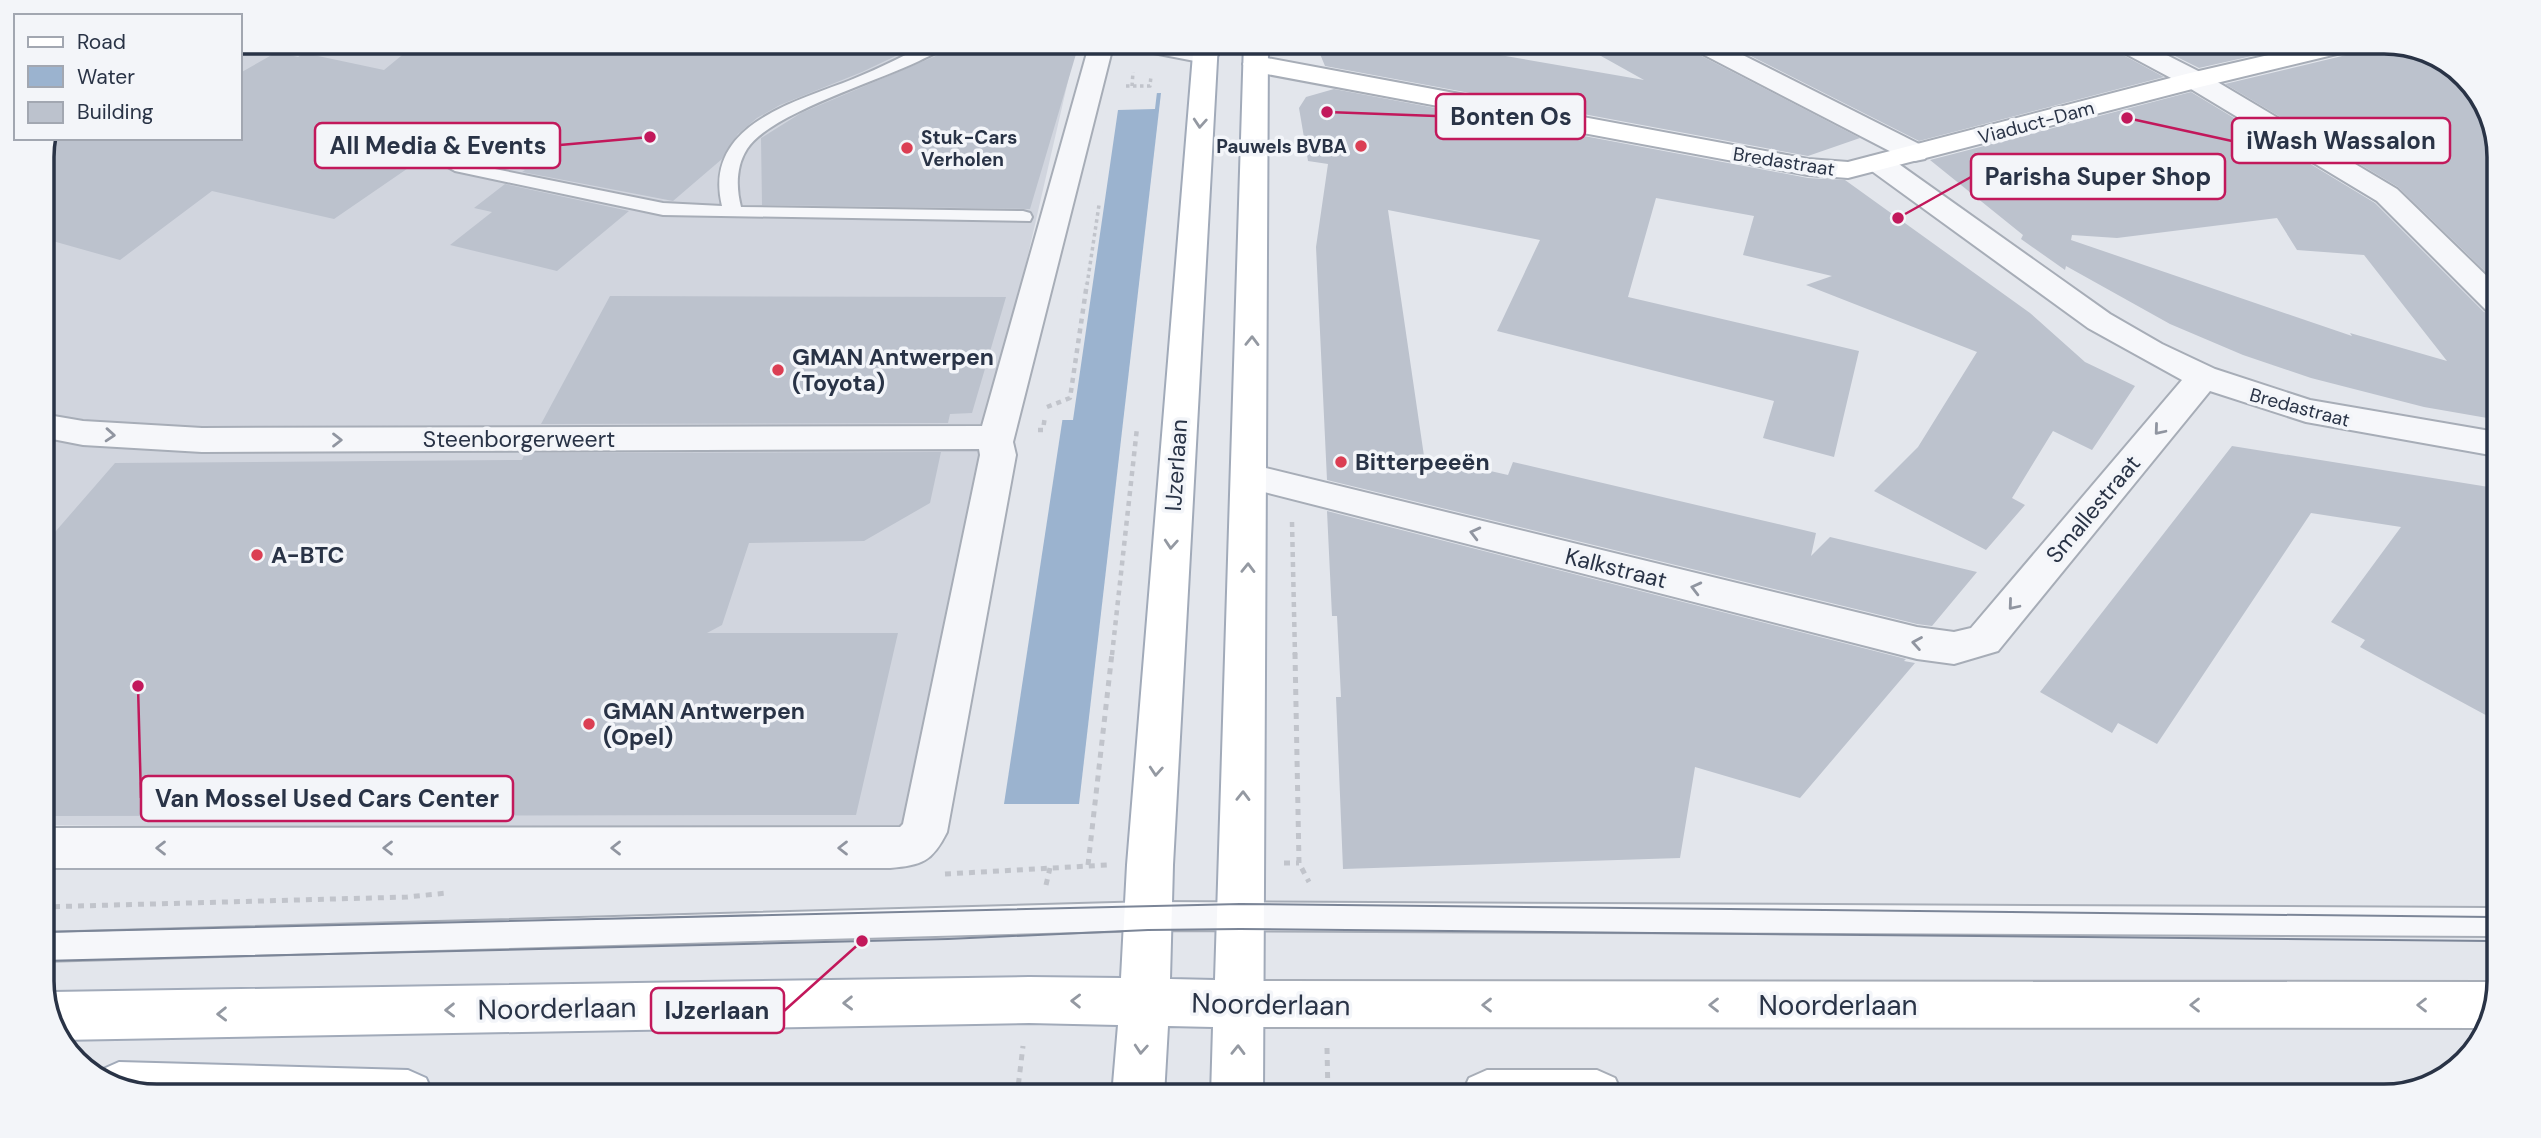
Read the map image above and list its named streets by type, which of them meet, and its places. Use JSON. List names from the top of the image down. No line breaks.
{"streets":{"main road":["Viaduct-Dam","Bredastraat","IJzerlaan","Noorderlaan"],"street":["Steenborgerweert","Smallestraat","Kalkstraat"]},"crossings":[["Viaduct-Dam","Bredastraat"],["Bredastraat","Smallestraat"],["IJzerlaan","Noorderlaan"],["Smallestraat","Kalkstraat"]],"one_way":["Steenborgerweert","Smallestraat","Kalkstraat","Noorderlaan"],"places":["Bonten Os","iWash Wassalon","All Media & Events","Pauwels BVBA","Stuk-Cars Verholen","Parisha Super Shop","GMAN Antwerpen (Toyota)","Bitterpeeën","A-BTC","Van Mossel Used Cars Center","GMAN Antwerpen (Opel)","IJzerlaan"],"legend":["Road","Water","Building"]}
